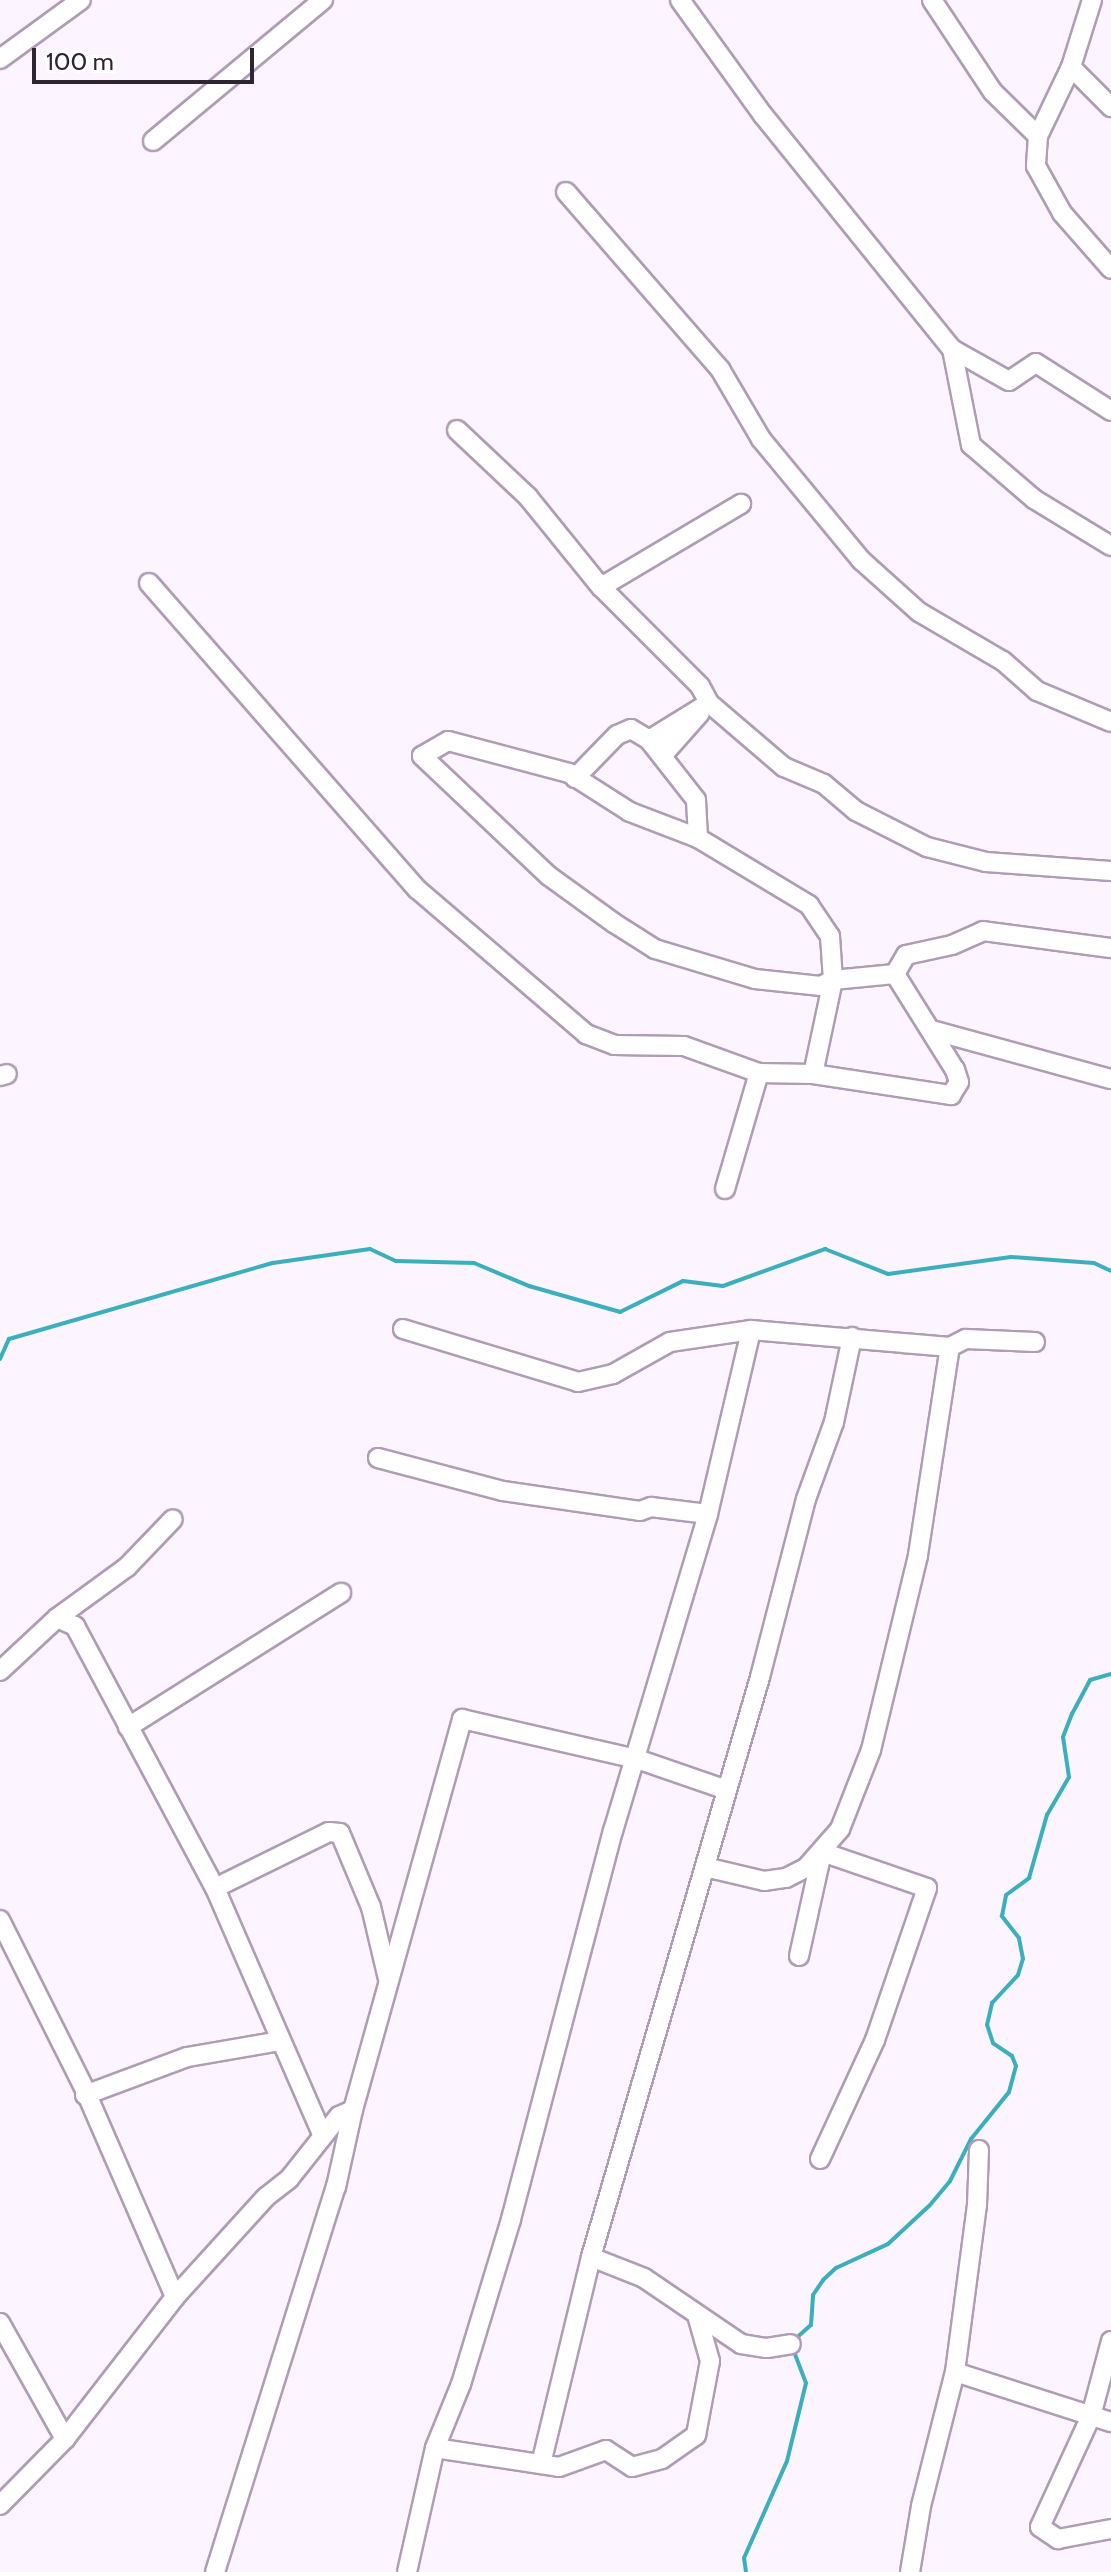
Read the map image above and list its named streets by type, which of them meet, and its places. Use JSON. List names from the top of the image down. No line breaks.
{"scale_bar":"100 m"}
